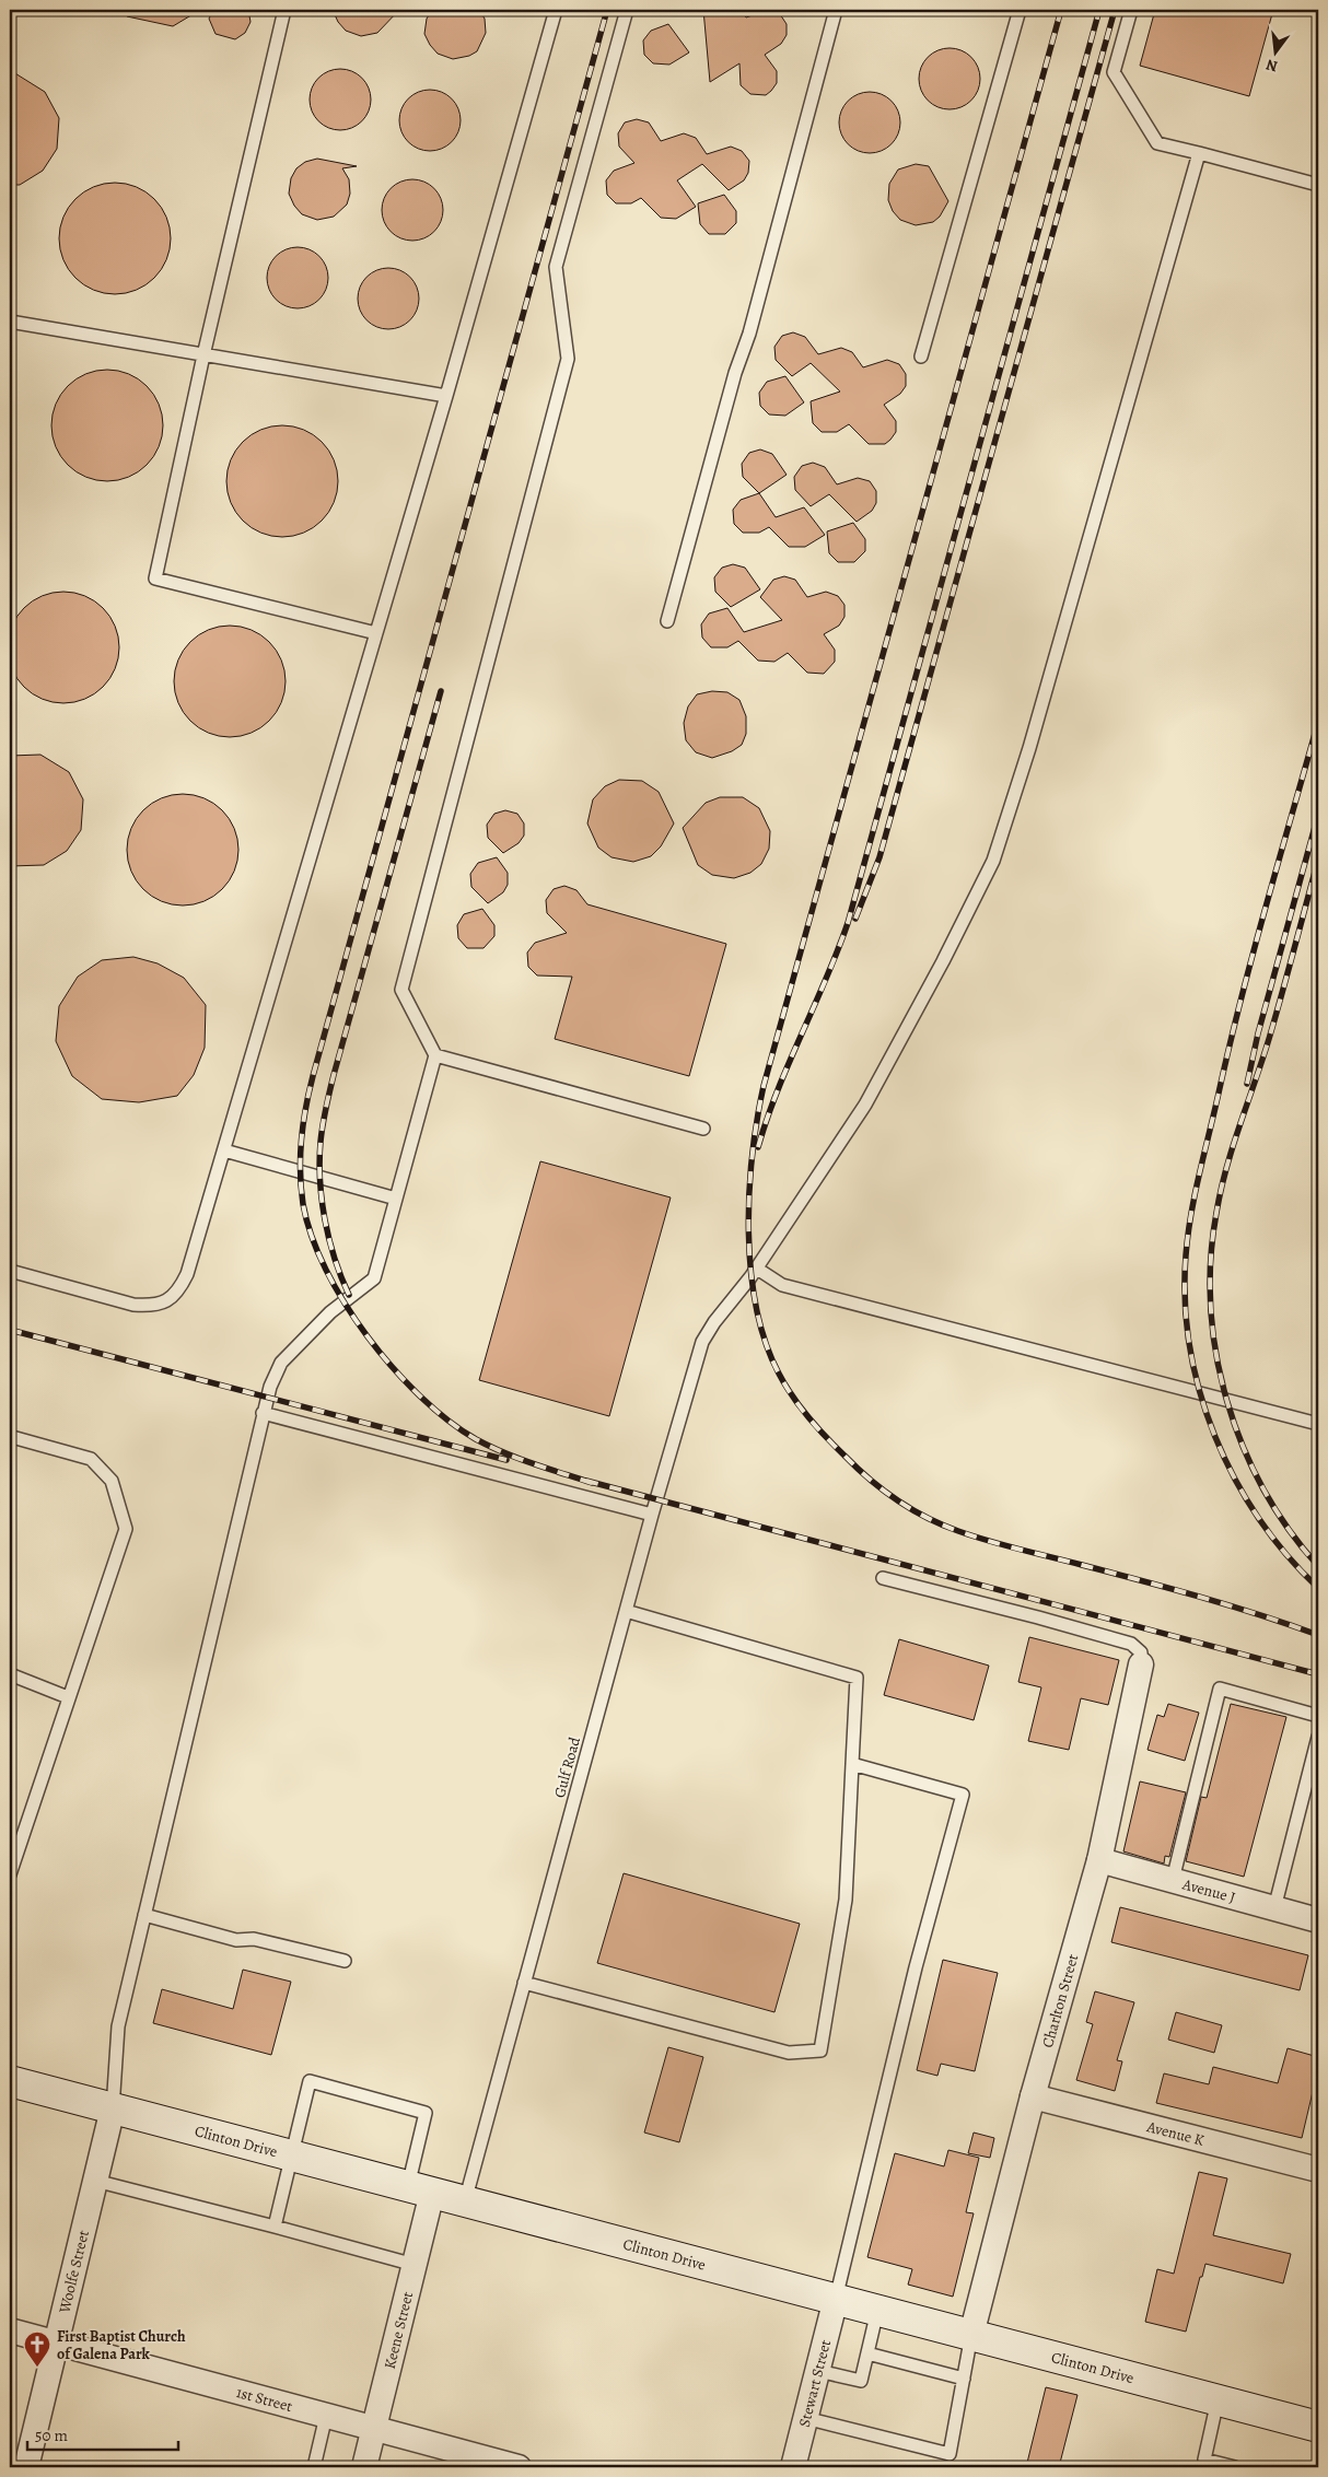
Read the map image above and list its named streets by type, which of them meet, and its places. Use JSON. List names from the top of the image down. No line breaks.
{"streets":{"main road":["Clinton Drive"],"street":["Avenue J","Charlton Street","Avenue K","Woolfe Street","Keene Street","Stewart Street","1st Street"],"lane":["Gulf Road"]},"crossings":[["Gulf Road","Clinton Drive"],["Avenue J","Charlton Street"],["Charlton Street","Avenue K"],["Charlton Street","Clinton Drive"],["Clinton Drive","Woolfe Street"],["Clinton Drive","Keene Street"],["Clinton Drive","Stewart Street"],["Woolfe Street","1st Street"],["Keene Street","1st Street"]],"places":{"church":["First Baptist Church of Galena Park"]},"scale_bar":"50 m","north":"bottom"}
